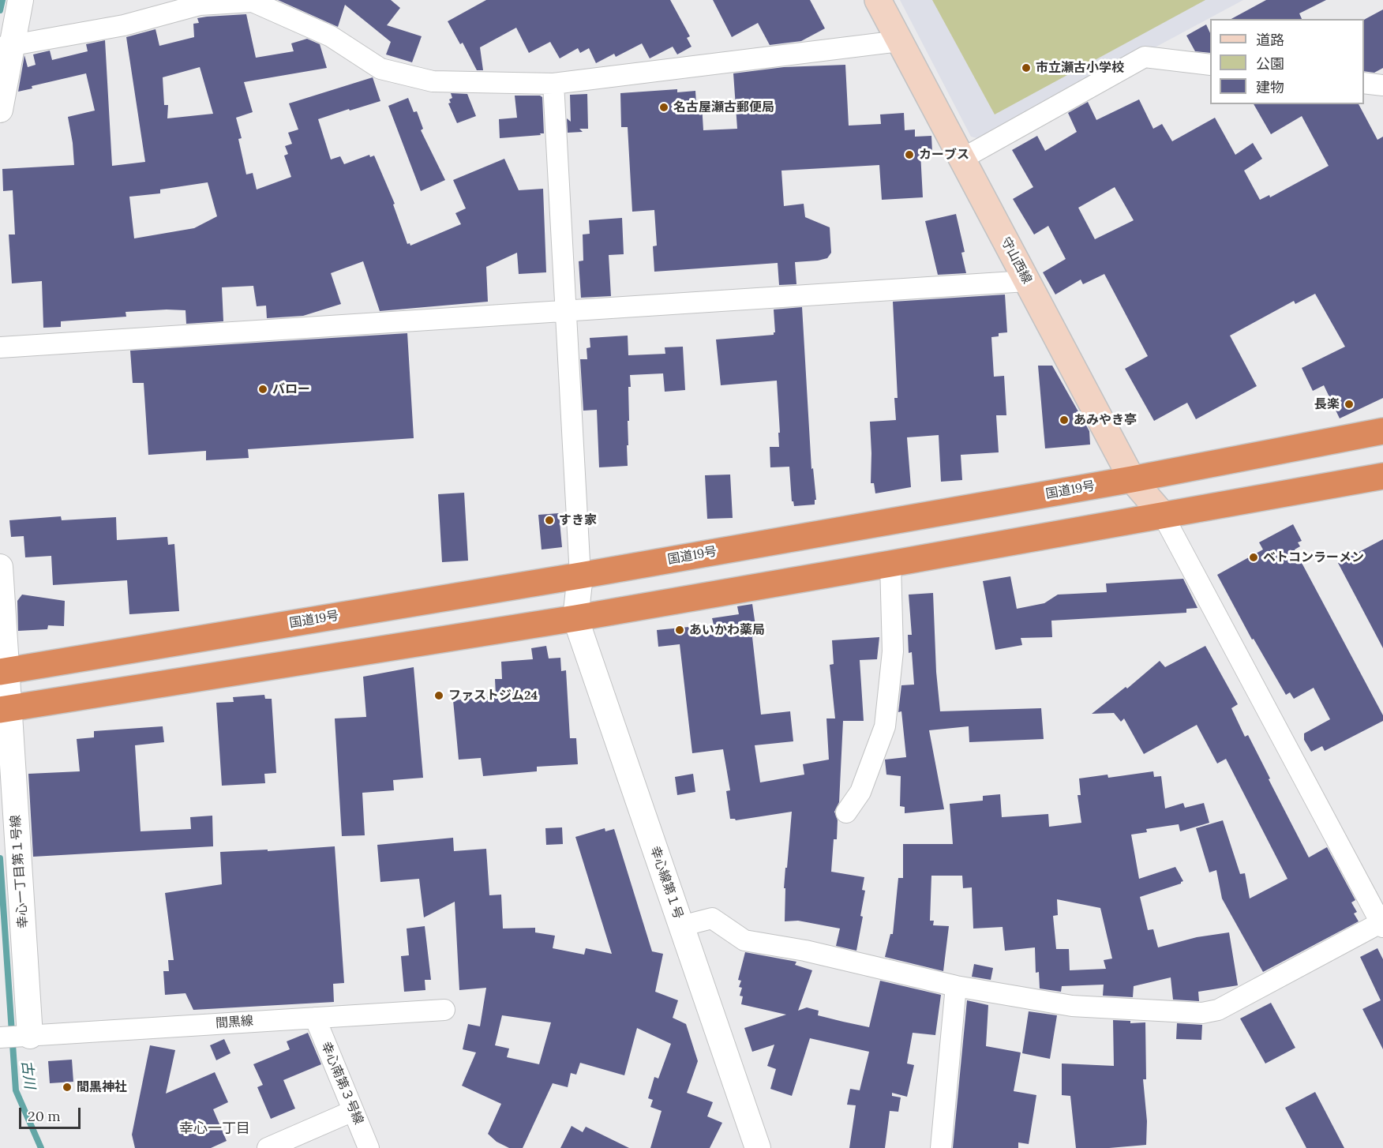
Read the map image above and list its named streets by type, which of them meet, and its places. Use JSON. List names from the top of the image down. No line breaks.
{"streets":{"highway":["国道19号"],"main road":["守山西線"],"street":["幸心一丁目第１号線","幸心線第１号","間黒線","幸心南第３号線"]},"crossings":[["守山西線","国道19号"],["国道19号","幸心一丁目第１号線"],["幸心一丁目第１号線","間黒線"],["間黒線","幸心南第３号線"]],"districts":["幸心一丁目"],"water":["古川"],"places":["市立瀬古小学校","名古屋瀬古郵便局","カーブス","バロー","長楽","あみやき亭","すき家","ベトコンラーメン","あいかわ薬局","ファストジム24","間黒神社"],"legend":["道路","公園","建物"],"scale_bar":"20 m"}
